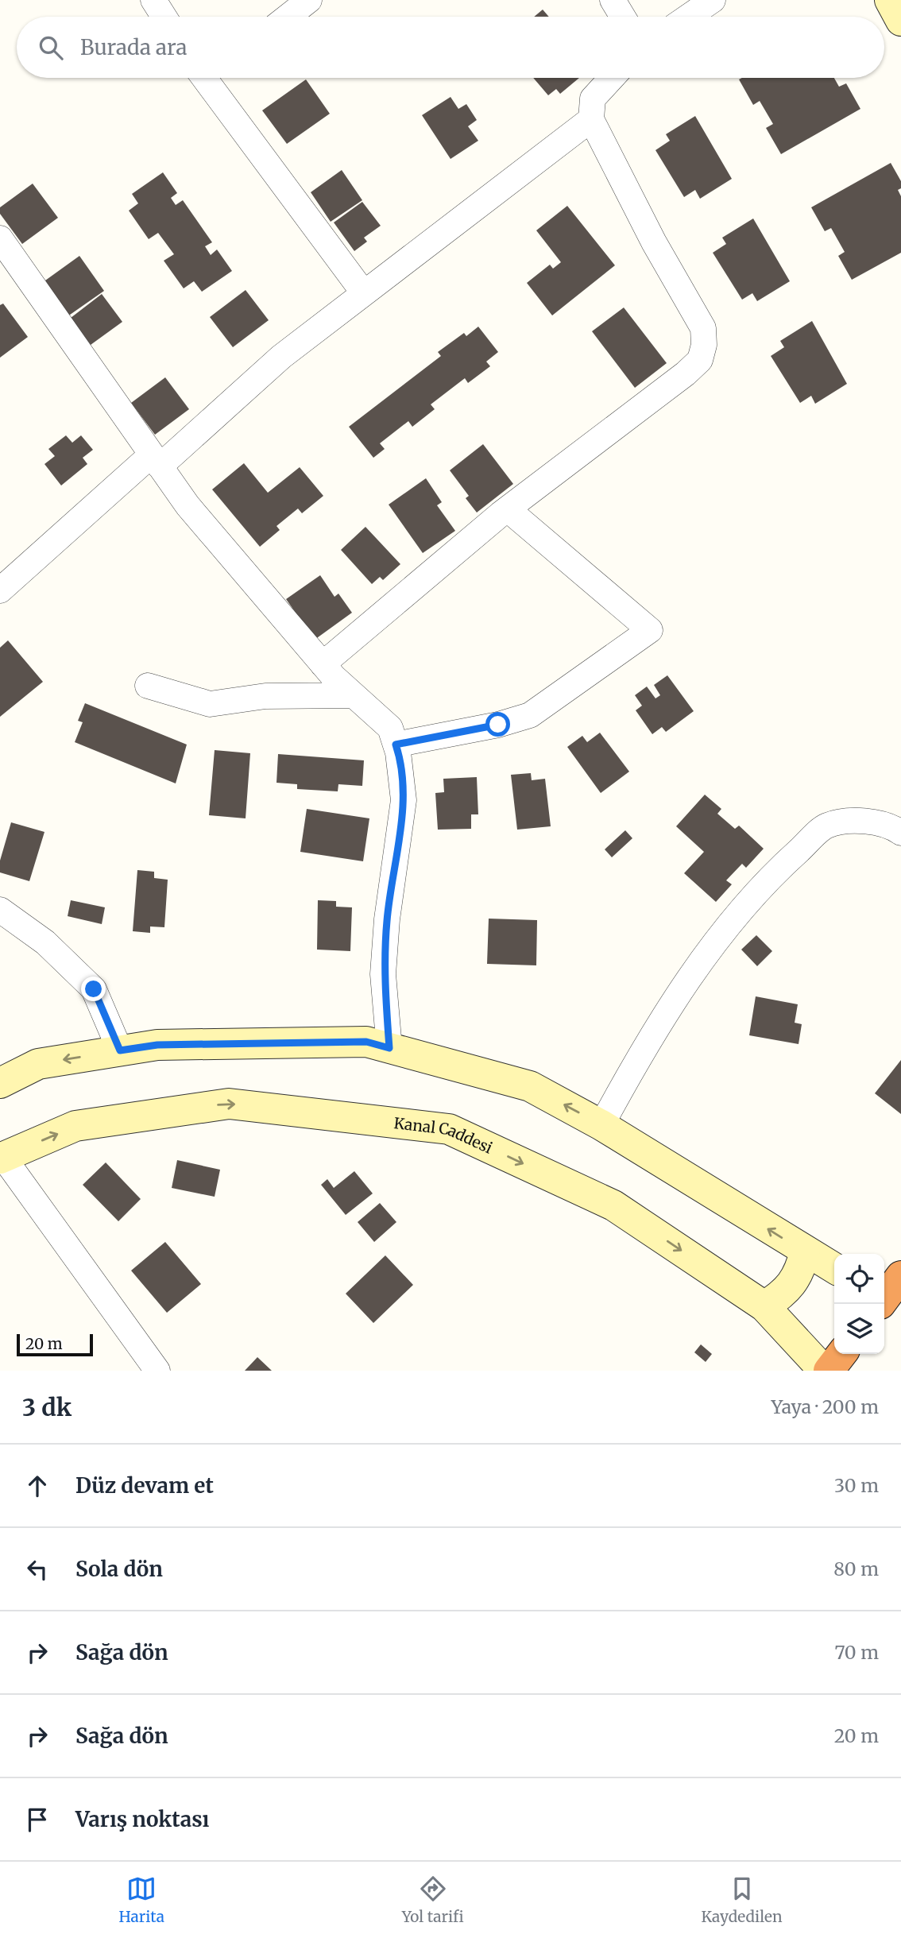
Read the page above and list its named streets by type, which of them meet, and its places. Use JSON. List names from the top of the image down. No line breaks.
{"streets":{"main road":["Kanal Caddesi"]},"scale_bar":"20 m","page":{"search":"Burada ara","scale":"20 m","heading":["3 dk","Yaya · 200 m"],"list":[["Düz devam et","30 m"],["Sola dön","80 m"],["Sağa dön","70 m"],["Sağa dön","20 m"],"Varış noktası"],"nav":["Harita","Yol tarifi","Kaydedilen"]}}
